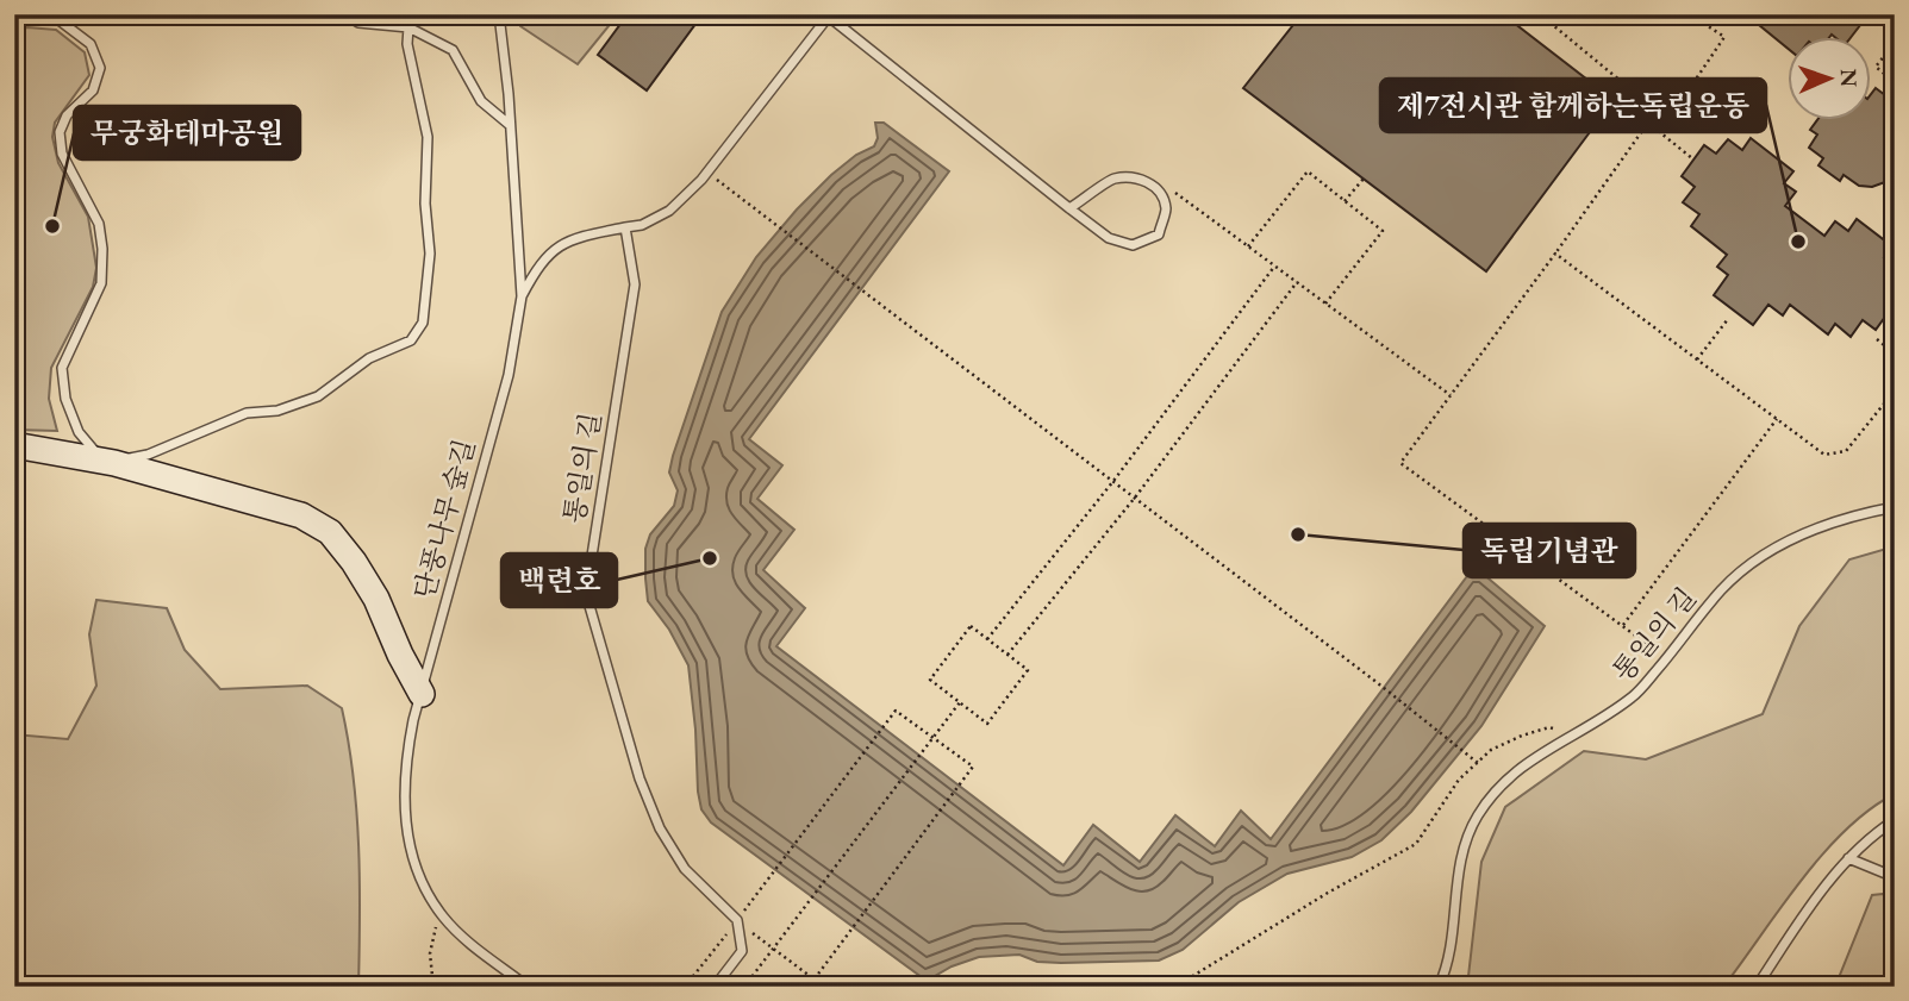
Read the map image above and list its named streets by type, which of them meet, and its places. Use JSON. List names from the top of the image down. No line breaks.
{"streets":{"lane":["통일의 길","단풍나무 숲길"]},"places":["무궁화테마공원","제7전시관 함께하는독립운동","독립기념관","백련호"],"north":"right"}
